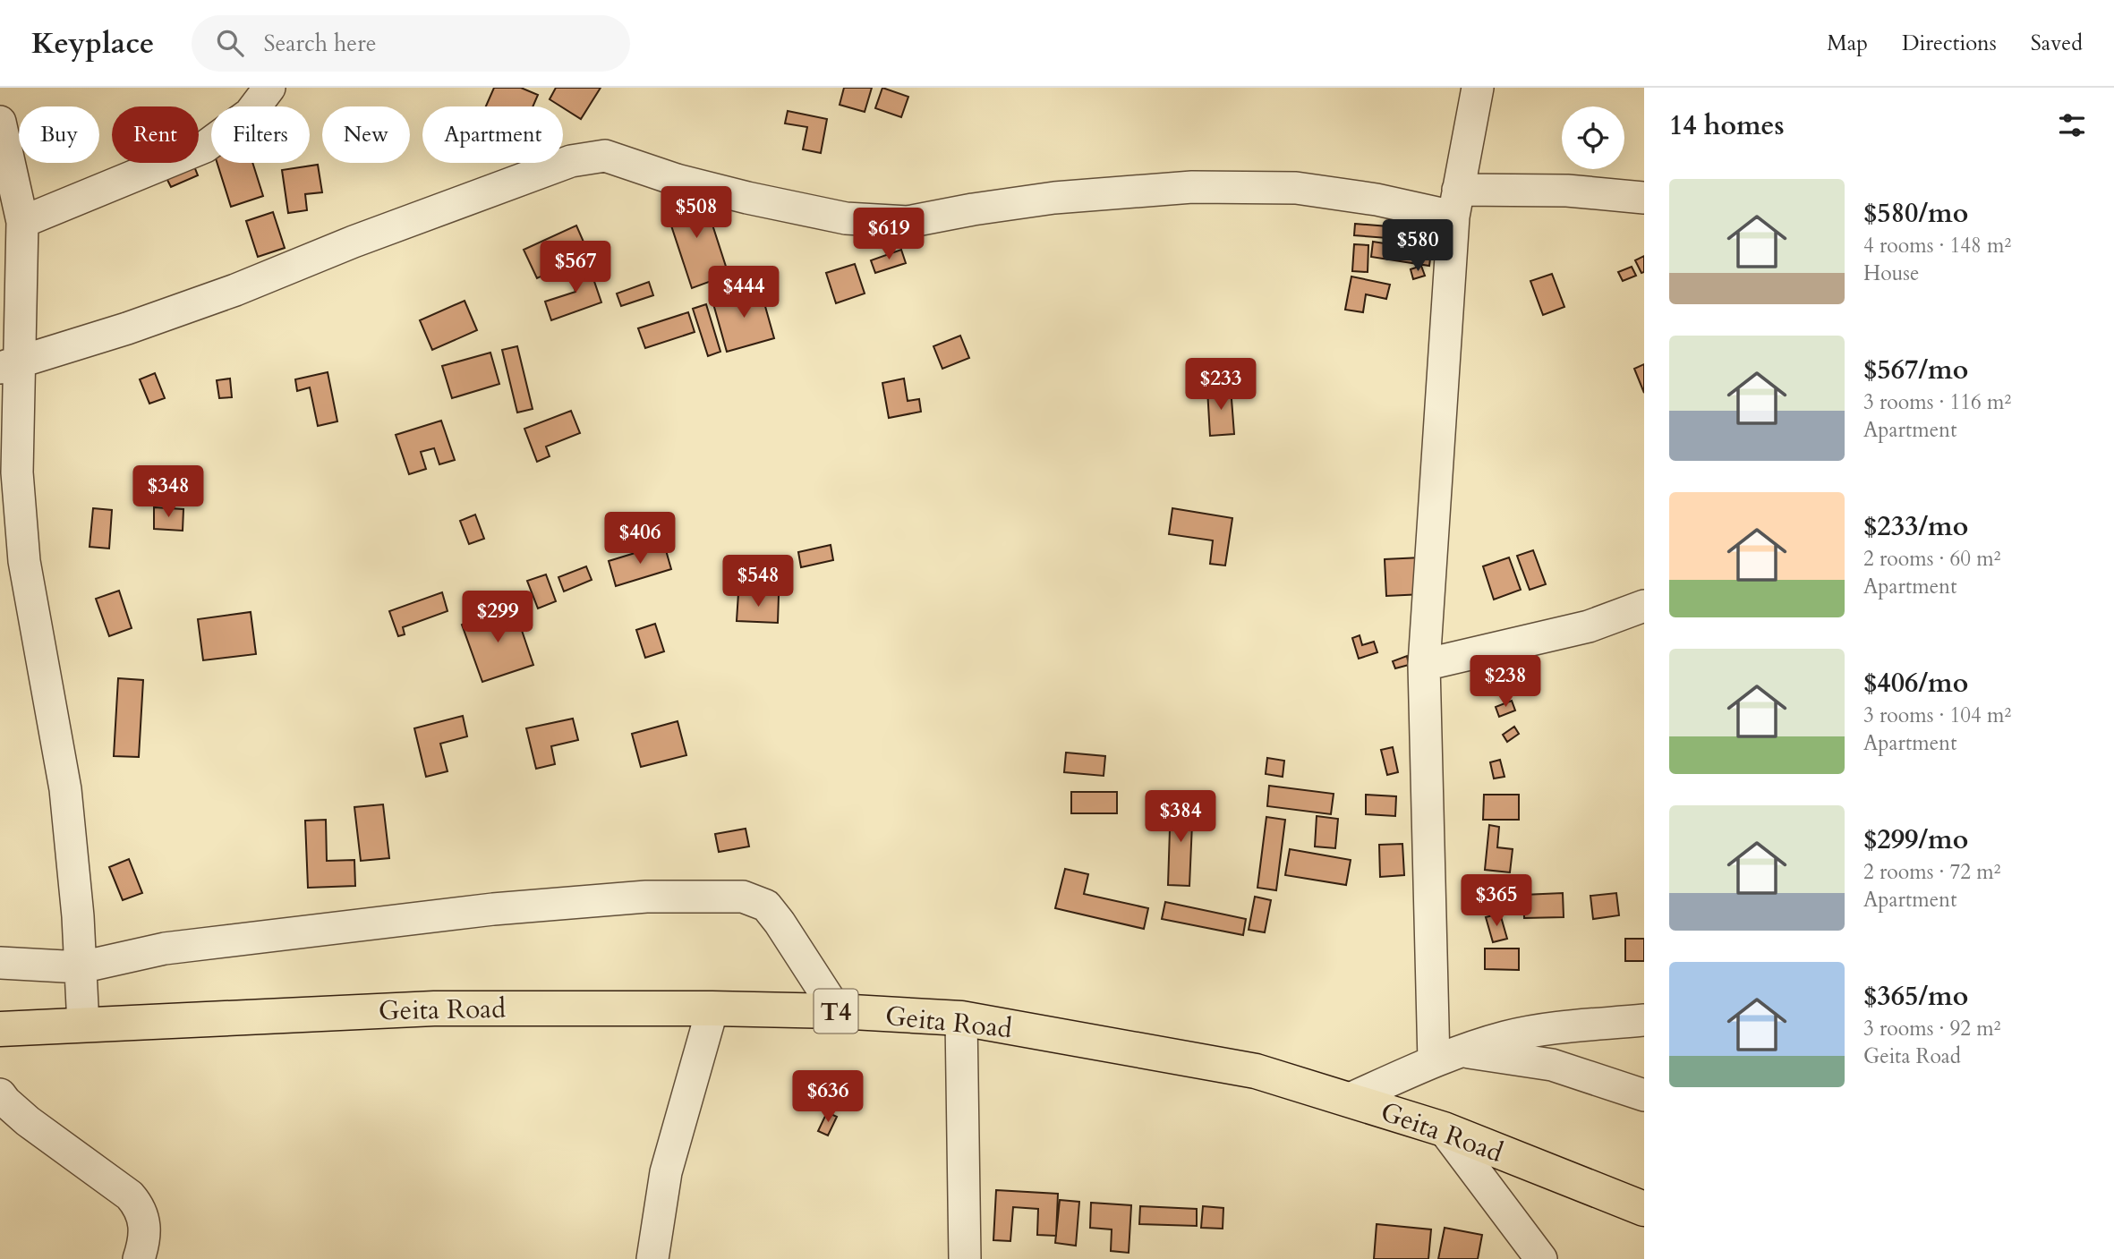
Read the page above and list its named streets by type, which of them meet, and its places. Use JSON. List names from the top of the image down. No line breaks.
{"streets":{"highway":["Geita Road","T4"]},"page":{"header":"Keyplace","search":"Search here","nav":["Map","Directions","Saved"],"heading":"14 homes","chip":["Buy","Rent","Filters","New","Apartment"],"list":[{"name":"$580/mo","note":"4 rooms · 148 m² · House"},{"name":"$567/mo","note":"3 rooms · 116 m² · Apartment"},{"name":"$233/mo","note":"2 rooms · 60 m² · Apartment"},{"name":"$406/mo","note":"3 rooms · 104 m² · Apartment"},{"name":"$299/mo","note":"2 rooms · 72 m² · Apartment"},{"name":"$365/mo","note":"3 rooms · 92 m² · Geita Road"}],"price":["$508","$619","$580","$567","$444","$233","$348","$406","$548","$299","$238","$384","$365","$636"]}}
